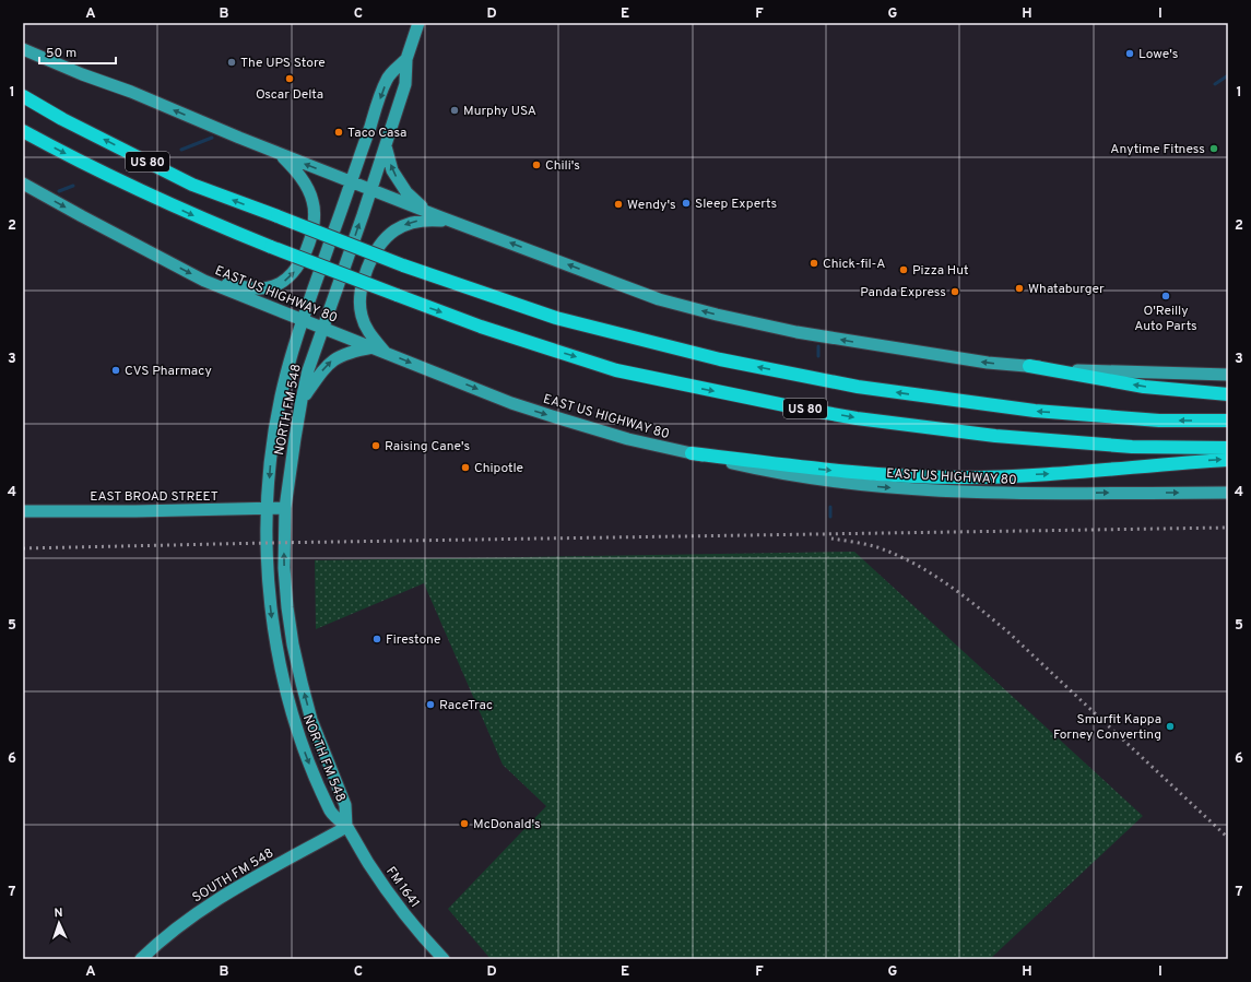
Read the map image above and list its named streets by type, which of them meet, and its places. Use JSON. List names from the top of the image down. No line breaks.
{"streets":{"highway":["US 80"],"main road":["EAST US HIGHWAY 80","NORTH FM 548","EAST BROAD STREET","SOUTH FM 548","FM 1641"]},"crossings":[["EAST US HIGHWAY 80","NORTH FM 548"],["NORTH FM 548","EAST BROAD STREET"],["NORTH FM 548","SOUTH FM 548"],["NORTH FM 548","FM 1641"],["SOUTH FM 548","FM 1641"]],"one_way":["EAST US HIGHWAY 80"],"places":["Lowe's","The UPS Store","Oscar Delta","Murphy USA","Taco Casa","Anytime Fitness","Chili's","Sleep Experts","Wendy's","Chick-fil-A","Pizza Hut","Whataburger","Panda Express","O'Reilly Auto Parts","CVS Pharmacy","Raising Cane's","Chipotle","Firestone","RaceTrac","Smurfit Kappa Forney Converting","McDonald's"],"scale_bar":"50 m","north":"top","grid":{"columns":["A","B","C","D","E","F","G","H","I"],"rows":["1","2","3","4","5","6","7"]}}
